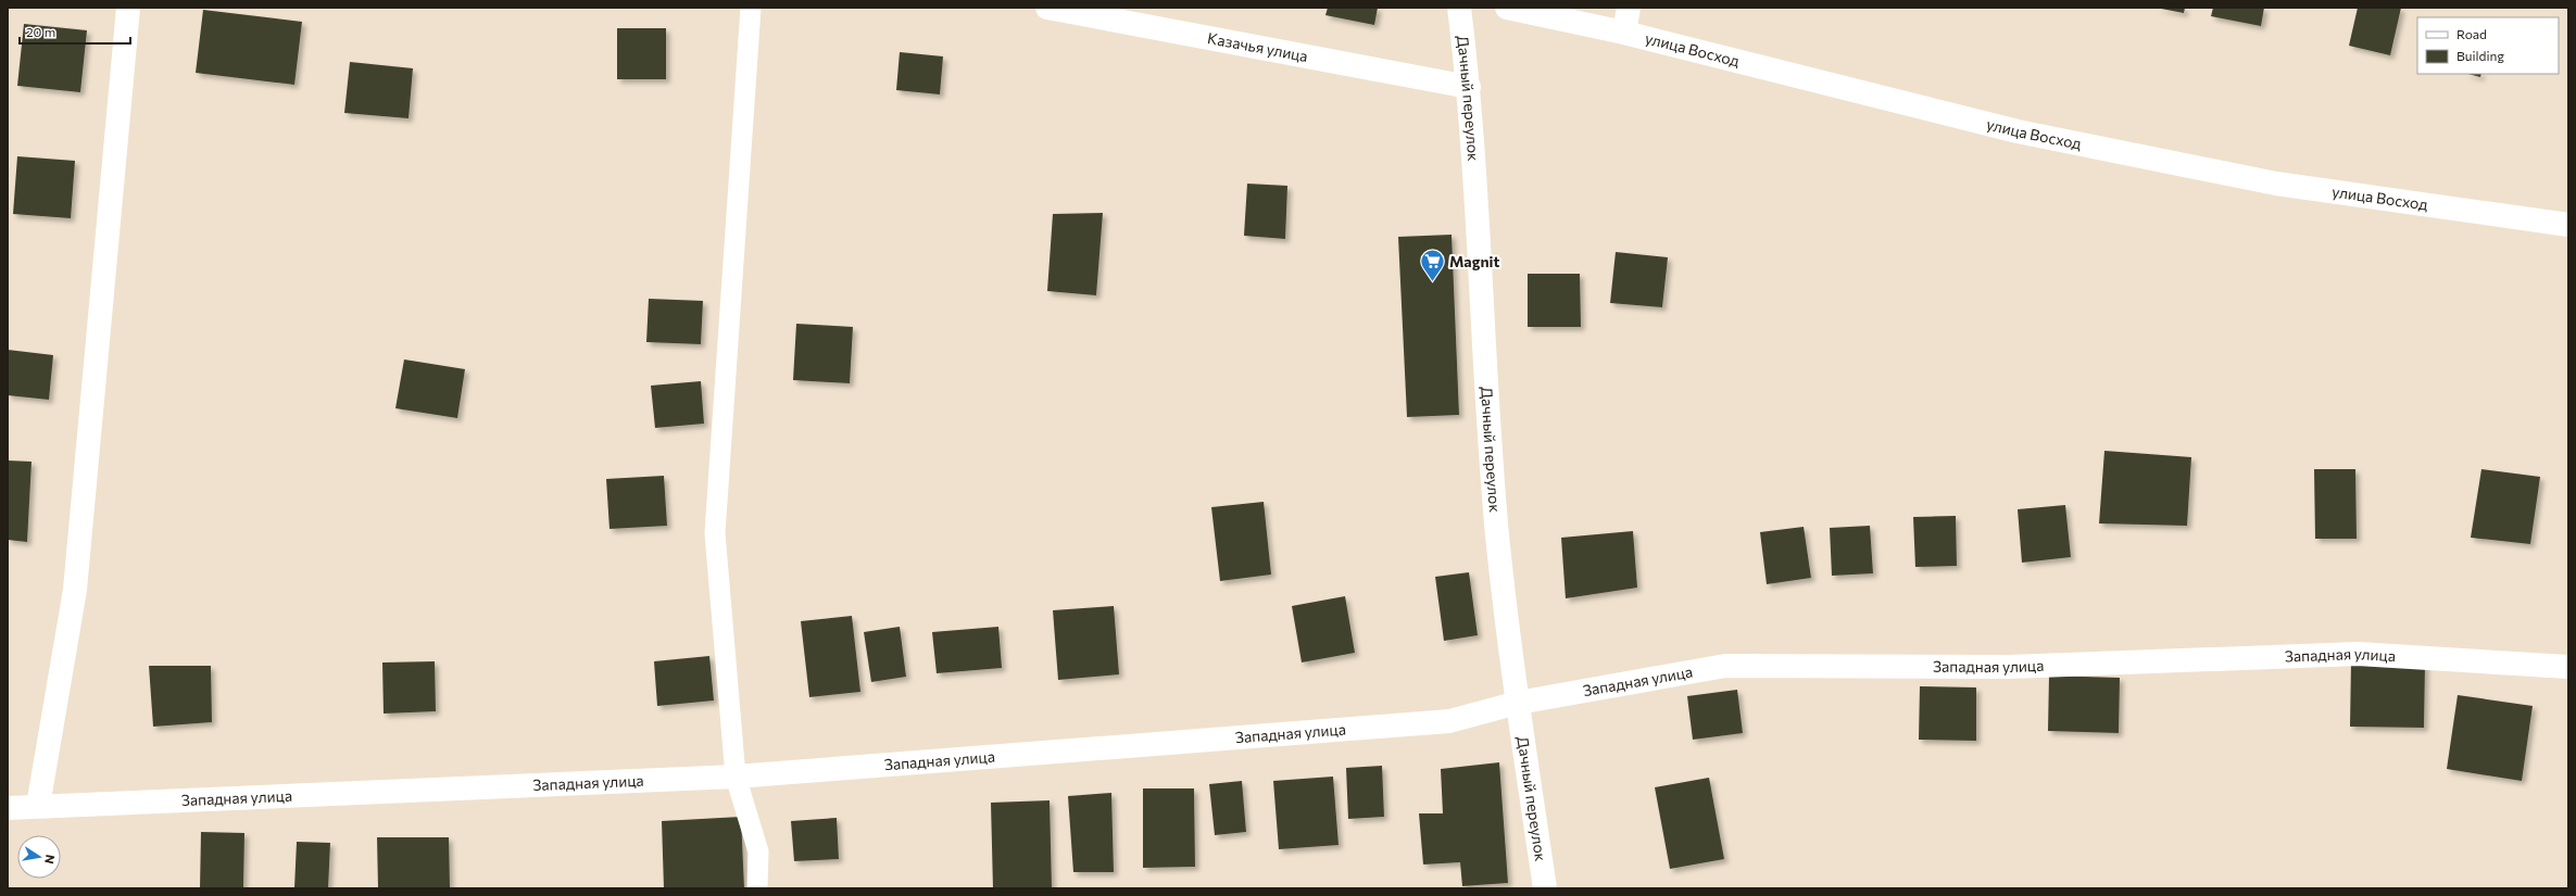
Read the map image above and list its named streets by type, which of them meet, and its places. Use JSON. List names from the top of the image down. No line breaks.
{"streets":{"street":["Казачья улица","улица Восход","Дачный переулок","Западная улица"]},"crossings":[["Казачья улица","Дачный переулок"],["Дачный переулок","Западная улица"]],"places":{"supermarket":["Magnit"]},"legend":["Road","Building"],"scale_bar":"20 m","north":"right"}
